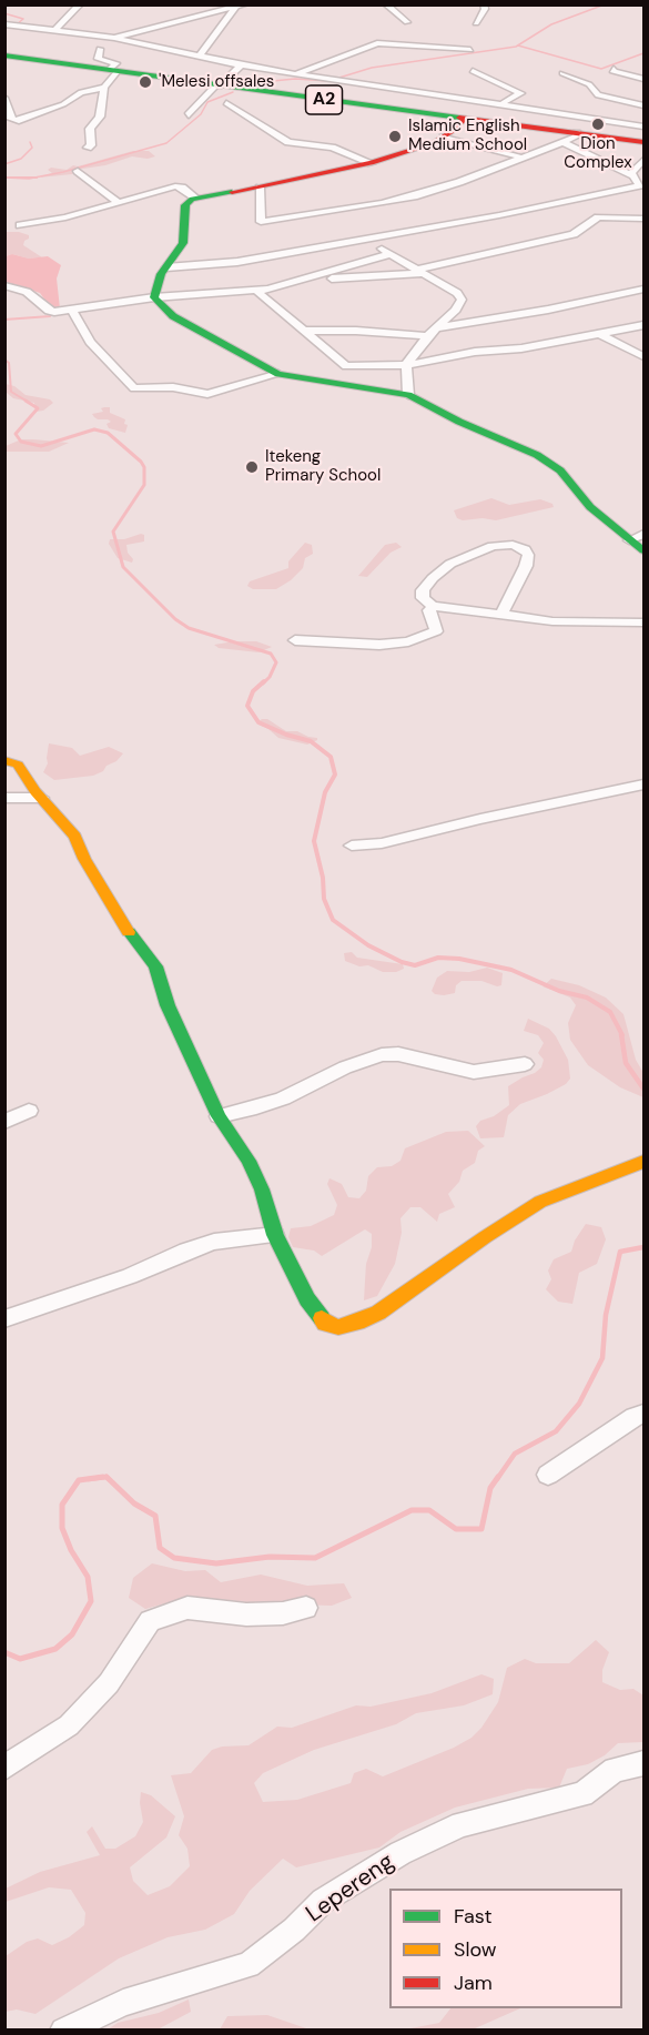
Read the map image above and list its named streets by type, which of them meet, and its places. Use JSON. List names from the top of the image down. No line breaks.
{"streets":{"street":["A2","Lepereng"]},"places":["'Melesi offsales","Dion Complex","Islamic English Medium School","Itekeng Primary School"],"legend":["Fast","Slow","Jam"]}
